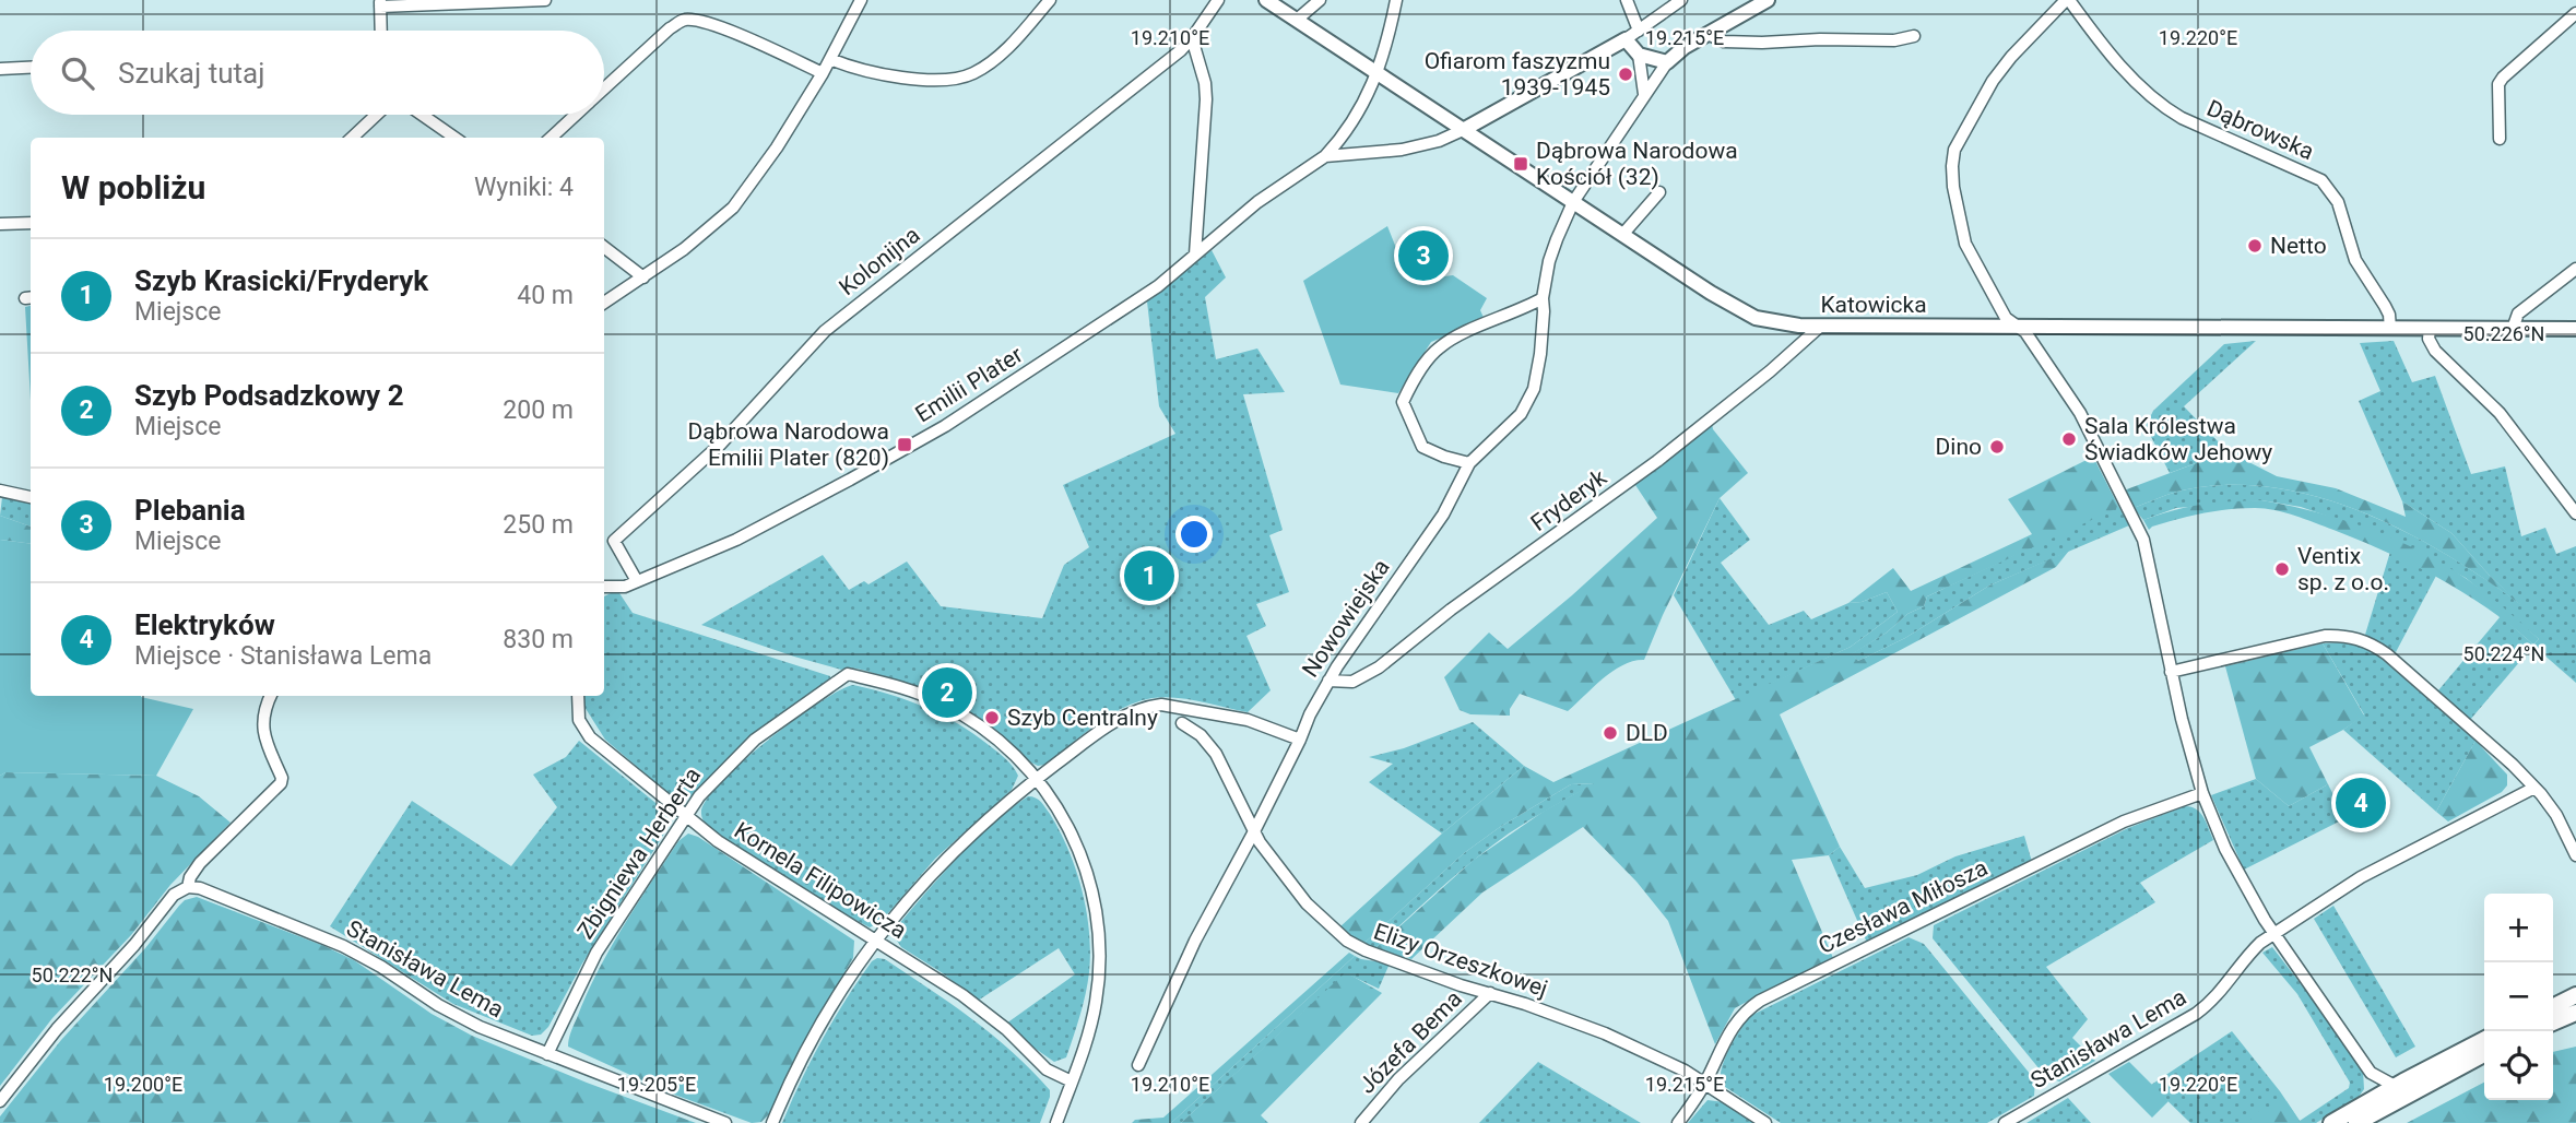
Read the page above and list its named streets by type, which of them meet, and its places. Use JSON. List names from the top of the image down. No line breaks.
{"streets":{"street":["Dąbrowska","Kolonijna","Katowicka","Emilii Plater","Fryderyk","Nowowiejska","Zbigniewa Herberta","Kornela Filipowicza","Czesława Miłosza","Elizy Orzeszkowej","Stanisława Lema","Józefa Bema"]},"crossings":[["Dąbrowska","Katowicka"],["Kolonijna","Emilii Plater"],["Katowicka","Emilii Plater"],["Katowicka","Fryderyk"],["Katowicka","Nowowiejska"],["Fryderyk","Nowowiejska"],["Nowowiejska","Elizy Orzeszkowej"],["Zbigniewa Herberta","Kornela Filipowicza"],["Zbigniewa Herberta","Stanisława Lema"],["Czesława Miłosza","Elizy Orzeszkowej"],["Elizy Orzeszkowej","Józefa Bema"]],"places":{"other":["Ofiarom faszyzmu 1939-1945","Netto","Sala Królestwa Świadków Jehowy","Dino","Ventix sp. z o.o.","Szyb Centralny","DLD"],"transit":["Dąbrowa Narodowa Kościół (32)","Dąbrowa Narodowa Emilii Plater (820)"]},"page":{"search":"Szukaj tutaj","heading":["W pobliżu","Wyniki: 4"],"pins":["3","1","2","4"],"list":[{"mark":"1","name":"Szyb Krasicki/Fryderyk","note":"Miejsce","value":"40 m"},{"mark":"2","name":"Szyb Podsadzkowy 2","note":"Miejsce","value":"200 m"},{"mark":"3","name":"Plebania","note":"Miejsce","value":"250 m"},{"mark":"4","name":"Elektryków","note":"Miejsce · Stanisława Lema","value":"830 m"}],"map_buttons":["+","−"]},"coordinates":["19.210°E","19.215°E","19.220°E","50.226°N","50.224°N","50.222°N","19.200°E","19.205°E"]}
